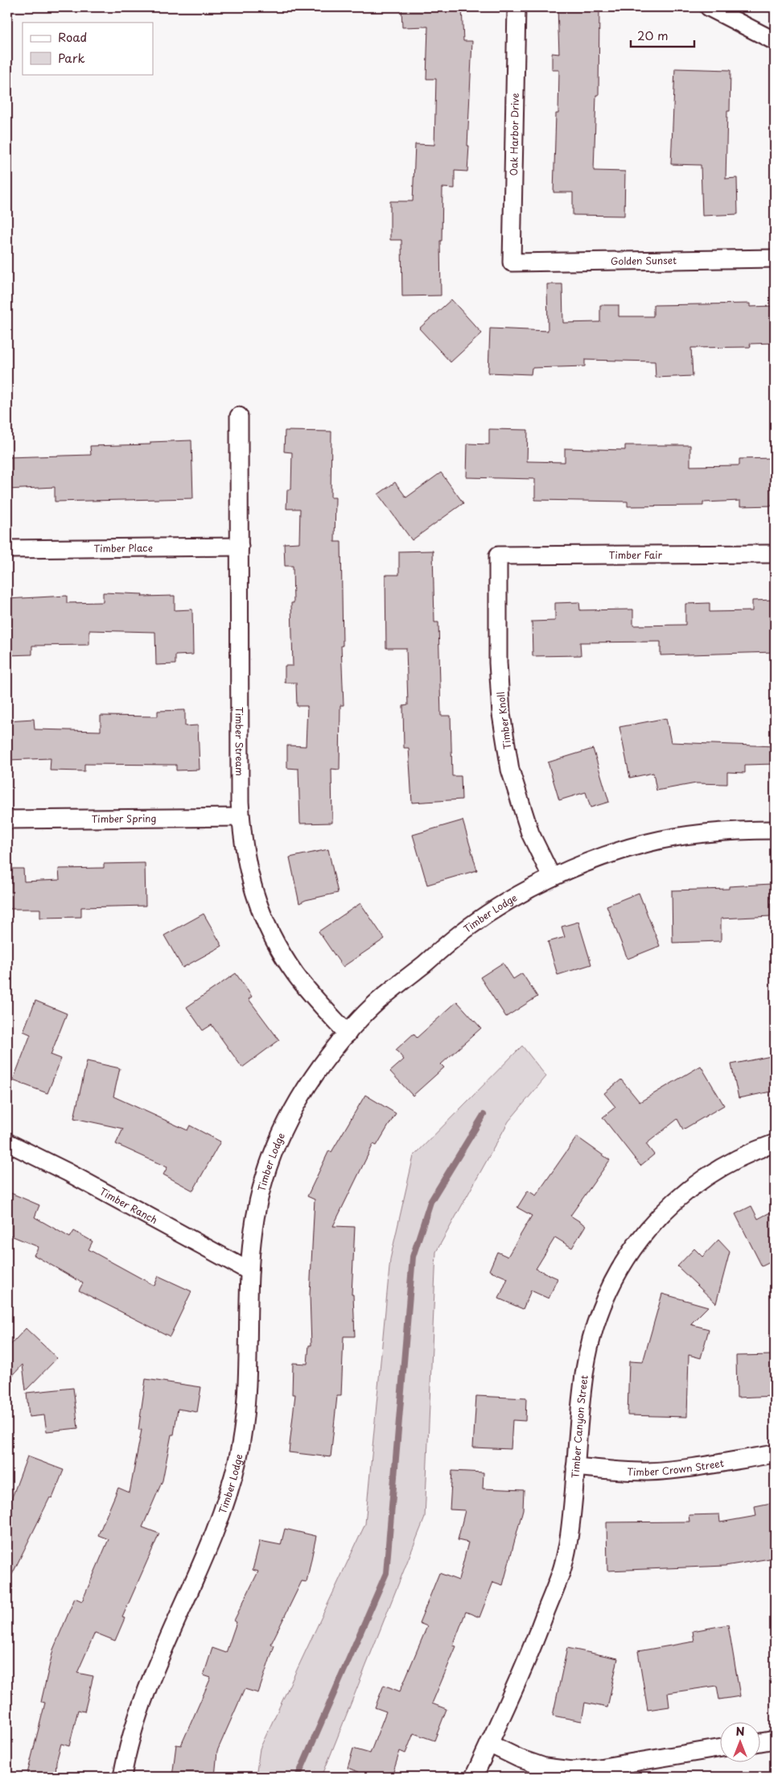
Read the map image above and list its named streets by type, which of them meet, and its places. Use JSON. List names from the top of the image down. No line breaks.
{"streets":{"street":["Oak Harbor Drive","Golden Sunset","Timber Place","Timber Fair","Timber Knoll","Timber Stream","Timber Spring","Timber Lodge","Timber Ranch","Timber Canyon Street","Timber Crown Street"]},"crossings":[["Oak Harbor Drive","Golden Sunset"],["Timber Place","Timber Stream"],["Timber Fair","Timber Knoll"],["Timber Knoll","Timber Lodge"],["Timber Stream","Timber Spring"],["Timber Stream","Timber Lodge"],["Timber Lodge","Timber Ranch"],["Timber Canyon Street","Timber Crown Street"]],"legend":["Road","Park"],"scale_bar":"20 m","north":"top"}
